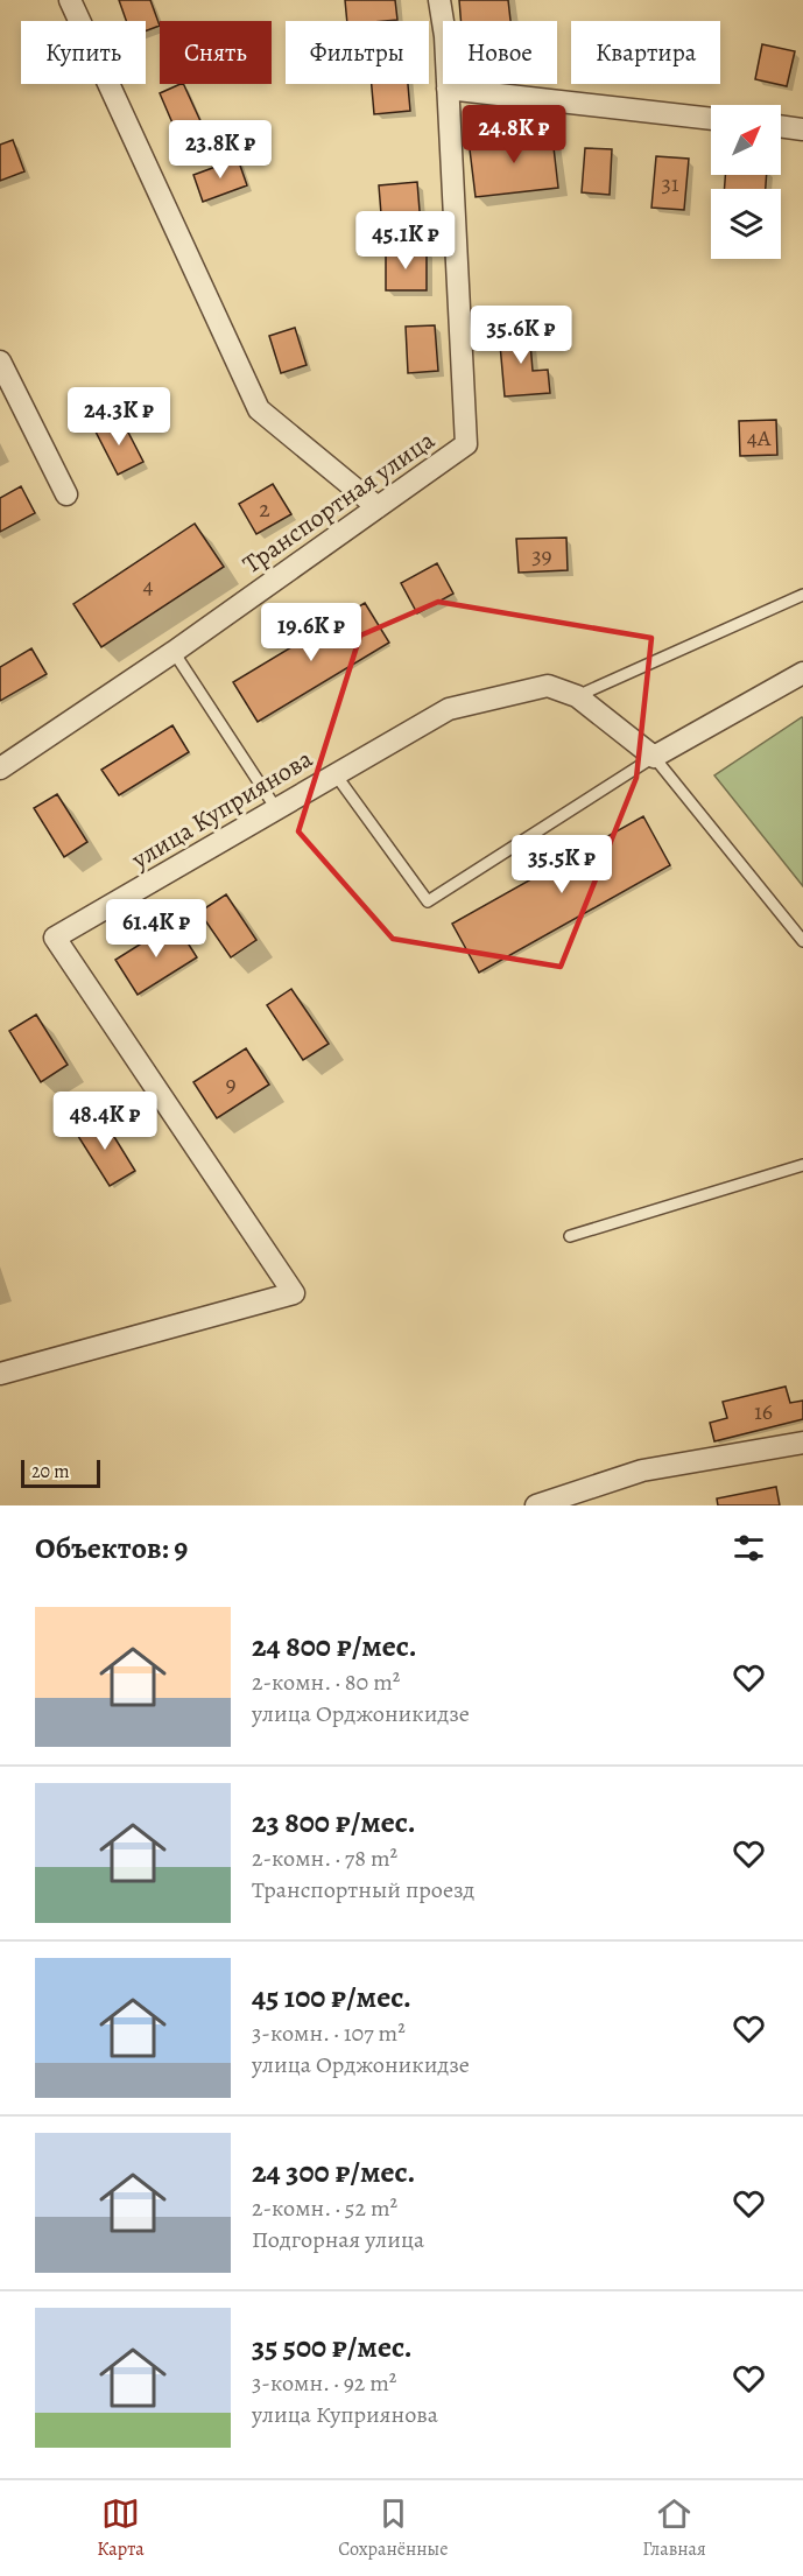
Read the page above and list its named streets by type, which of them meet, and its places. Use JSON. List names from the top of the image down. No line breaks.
{"streets":{"street":["Транспортная улица","улица Куприянова"]},"house_numbers":["31","4А","2","39","4","9","16"],"scale_bar":"20 m","north":"top right","page":{"chip":["Купить","Снять","Фильтры","Новое","Квартира"],"price":["24.8K ₽","23.8K ₽","45.1K ₽","35.6K ₽","24.3K ₽","19.6K ₽","35.5K ₽","61.4K ₽","48.4K ₽"],"scale":"20 m","heading":"Объектов: 9","list":[{"name":"24 800 ₽/мес.","note":"2-комн. · 80 m² · улица Орджоникидзе"},{"name":"23 800 ₽/мес.","note":"2-комн. · 78 m² · Транспортный проезд"},{"name":"45 100 ₽/мес.","note":"3-комн. · 107 m² · улица Орджоникидзе"},{"name":"24 300 ₽/мес.","note":"2-комн. · 52 m² · Подгорная улица"},{"name":"35 500 ₽/мес.","note":"3-комн. · 92 m² · улица Куприянова"}],"tabs":["Карта","Сохранённые","Главная"]}}
